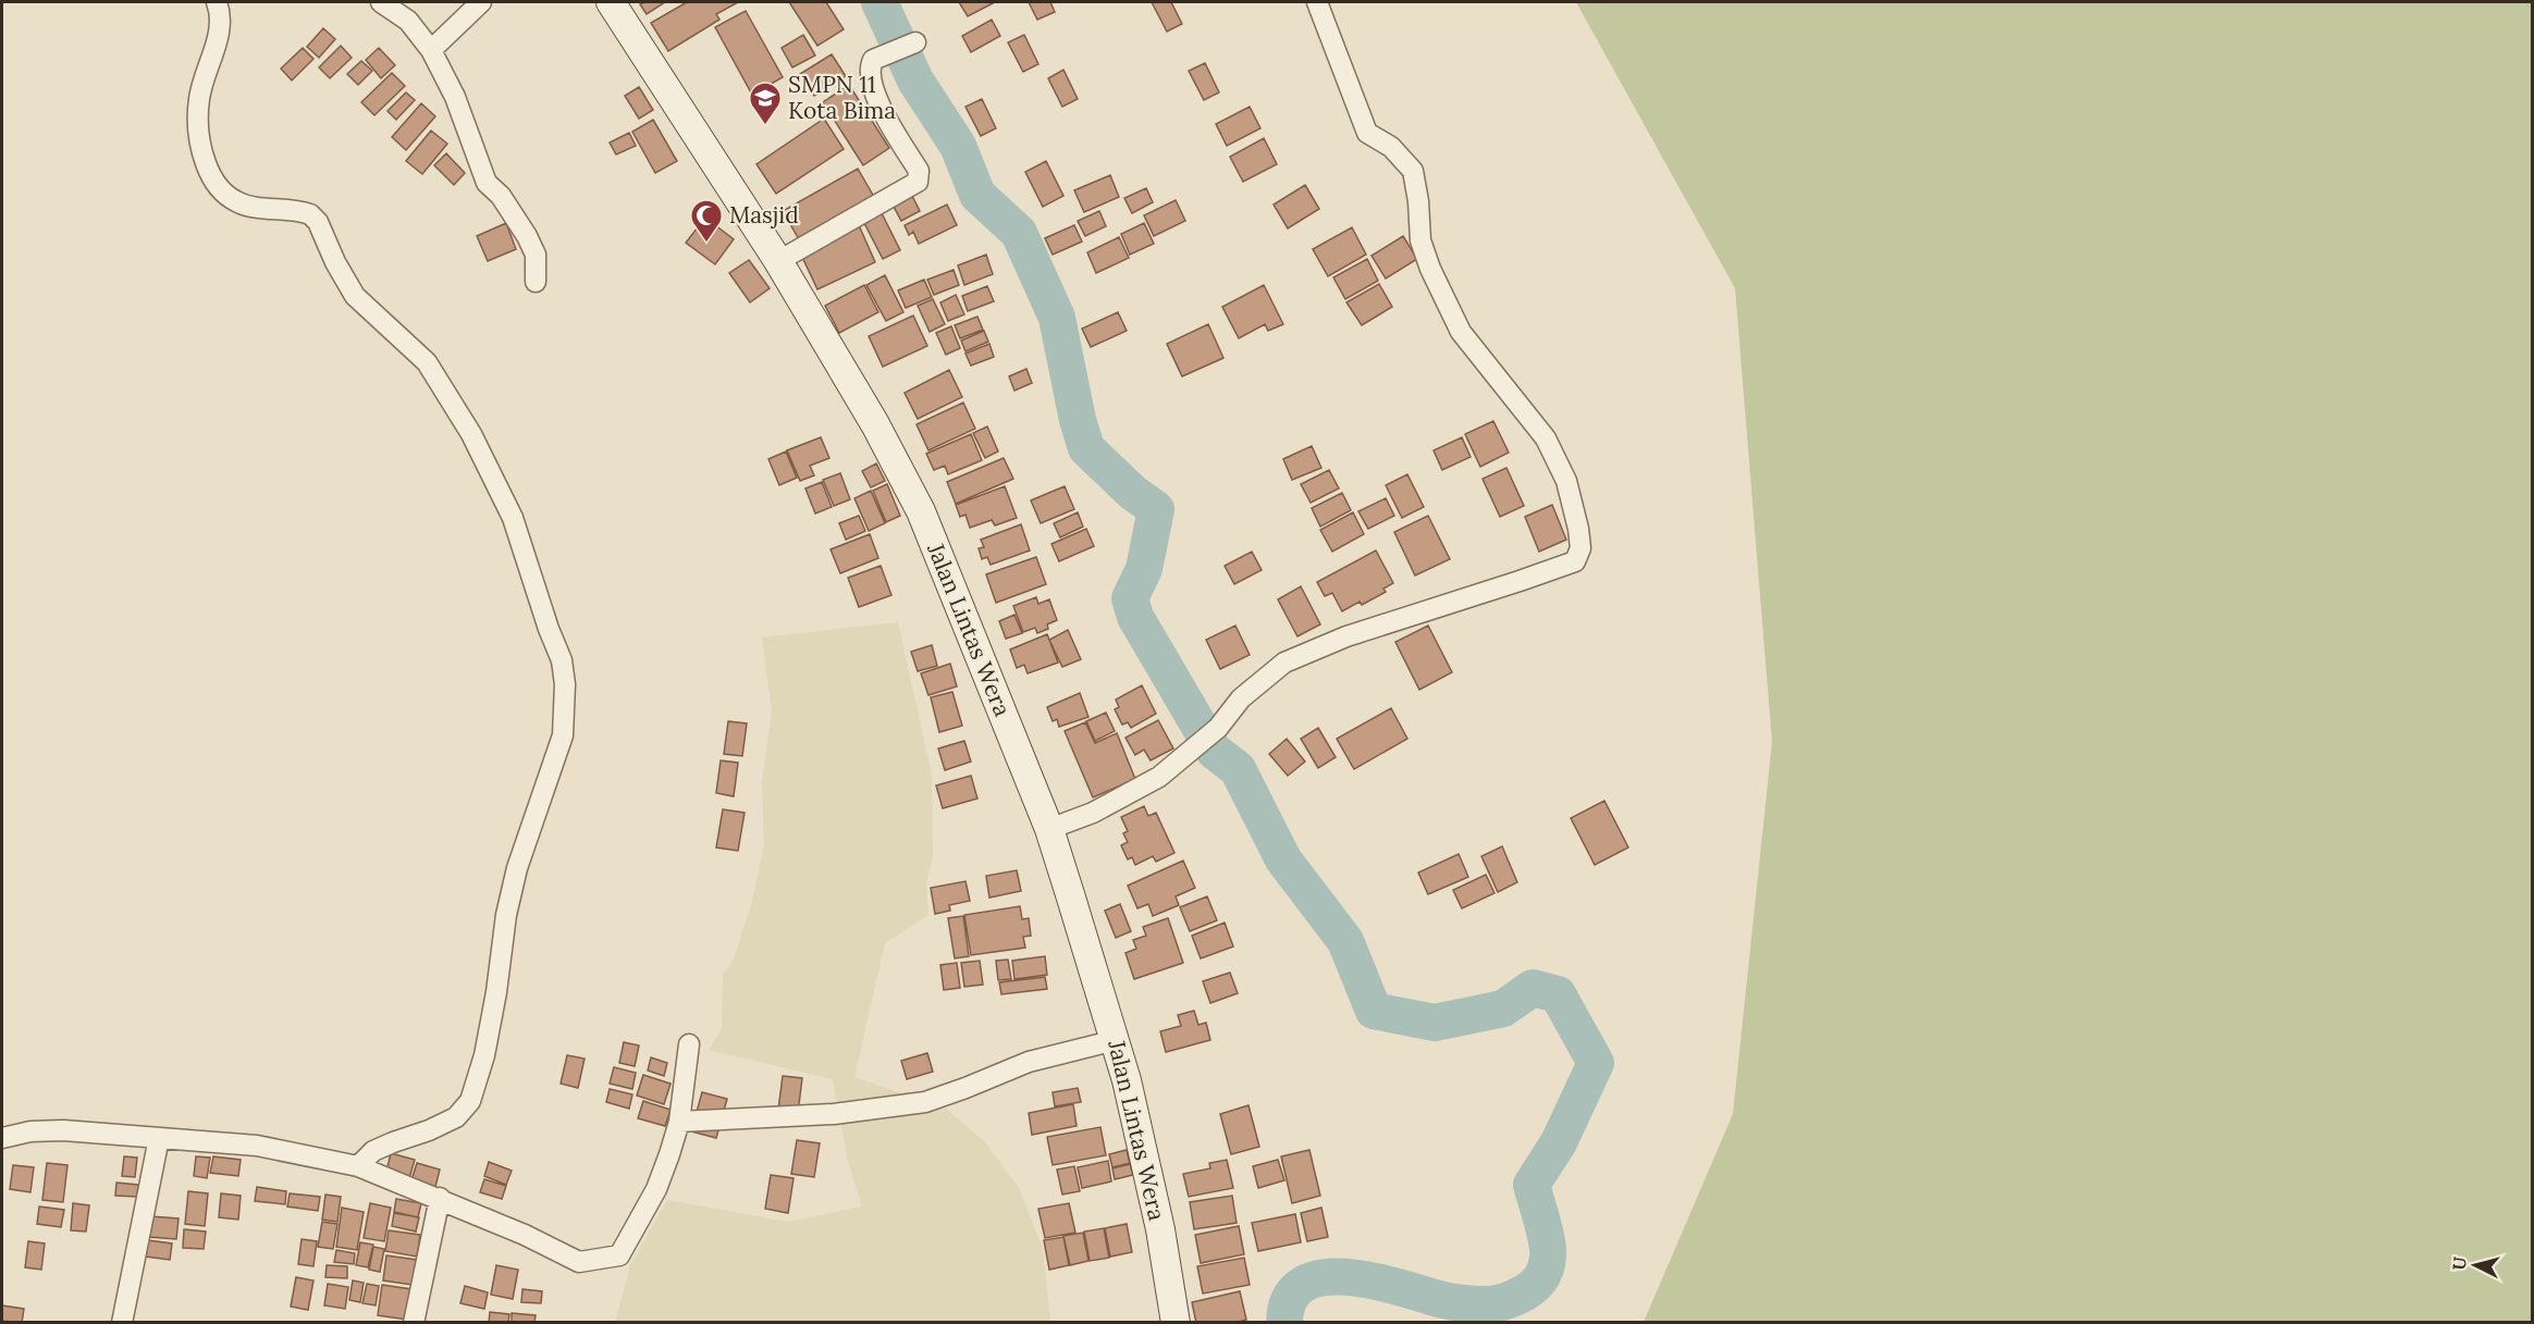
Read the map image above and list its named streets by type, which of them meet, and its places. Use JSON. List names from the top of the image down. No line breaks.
{"streets":{"main road":["Jalan Lintas Wera"]},"places":{"school or university":["SMPN 11 Kota Bima"],"mosque":["Masjid"]},"north":"left"}
